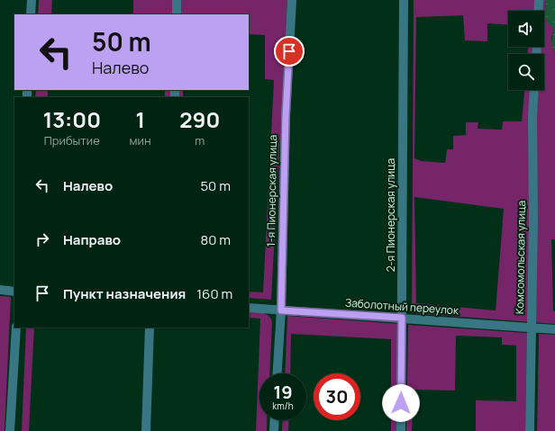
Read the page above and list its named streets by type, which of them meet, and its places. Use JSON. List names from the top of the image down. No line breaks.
{"streets":{"street":["1-я Пионерская улица","2-я Пионерская улица","Комсомольская улица","Заболотный переулок"]},"crossings":[["1-я Пионерская улица","Заболотный переулок"],["2-я Пионерская улица","Заболотный переулок"],["Комсомольская улица","Заболотный переулок"]],"page":{"turn":["50 m","Налево"],"eta":["13:00","Прибытие","1","мин","290","m"],"list":[{"name":"Налево","value":"50 m"},{"name":"Направо","value":"80 m"},{"name":"Пункт назначения","value":"160 m"}],"speed":"19 km/h","limit":"30"}}
